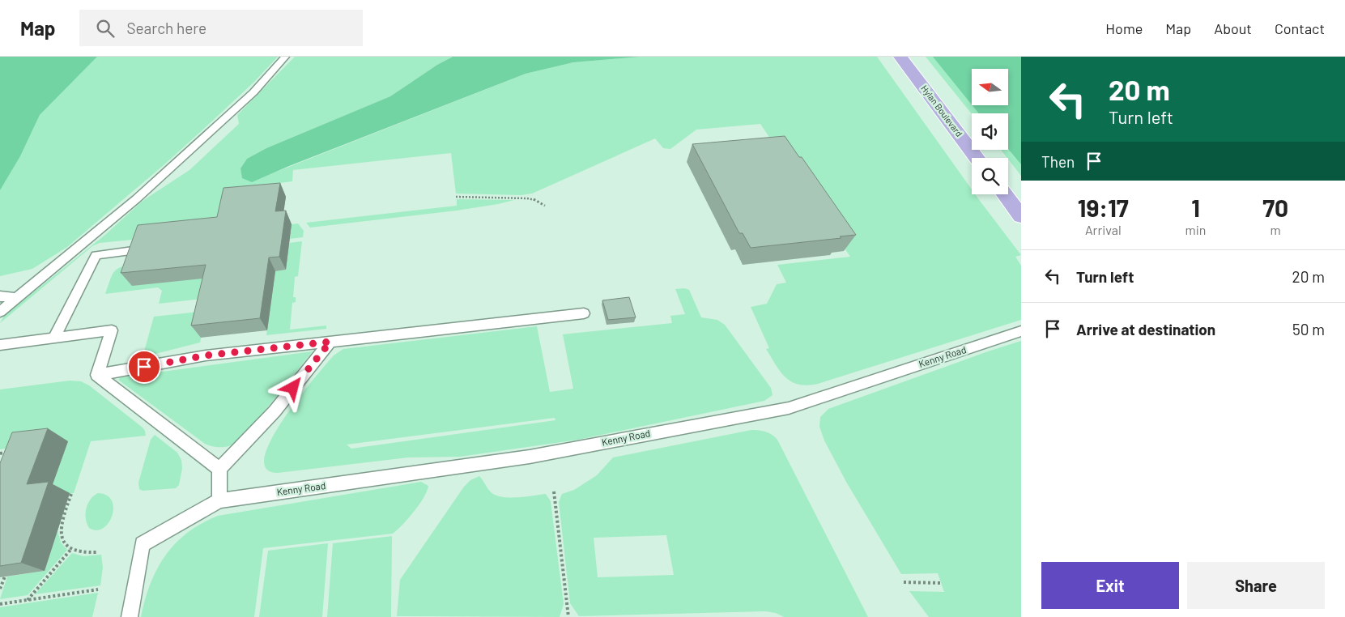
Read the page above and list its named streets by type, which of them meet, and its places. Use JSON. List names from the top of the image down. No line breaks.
{"streets":{"main road":["Hylan Boulevard"],"lane":["Kenny Road"]},"north":"left","page":{"header":"Map","search":"Search here","nav":["Home","Map","About","Contact"],"turn":["20 m","Turn left"],"then":"Then","eta":["19:17","Arrival","1","min","70","m"],"list":[{"name":"Turn left","value":"20 m"},{"name":"Arrive at destination","value":"50 m"}],"buttons":["Exit","Share"]}}
